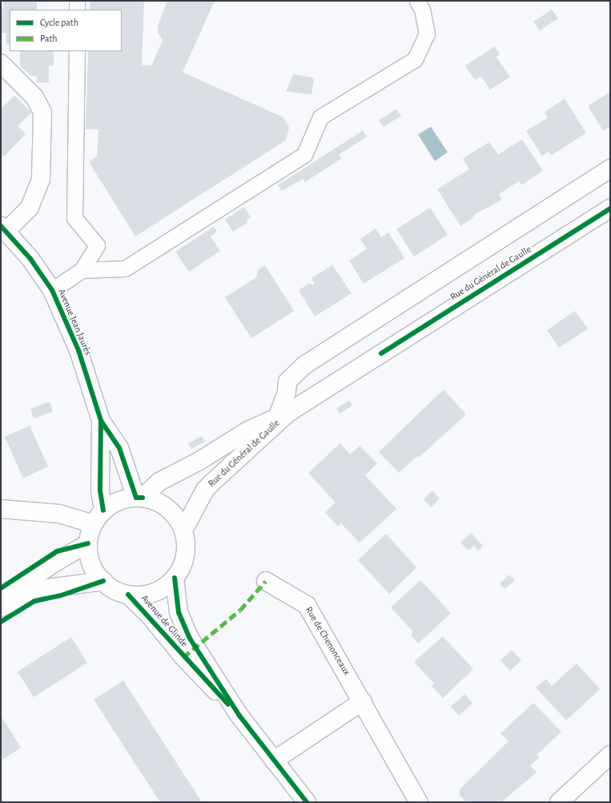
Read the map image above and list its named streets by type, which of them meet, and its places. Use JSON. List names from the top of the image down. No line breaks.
{"streets":{"street":["Rue du Général de Gaulle","Avenue Jean Jaurès","Avenue de Glinde","Rue de Chenonceaux"]},"crossings":[["Rue du Général de Gaulle","Avenue Jean Jaurès"],["Rue du Général de Gaulle","Avenue de Glinde"],["Avenue Jean Jaurès","Avenue de Glinde"]],"legend":["Cycle path","Path"]}
